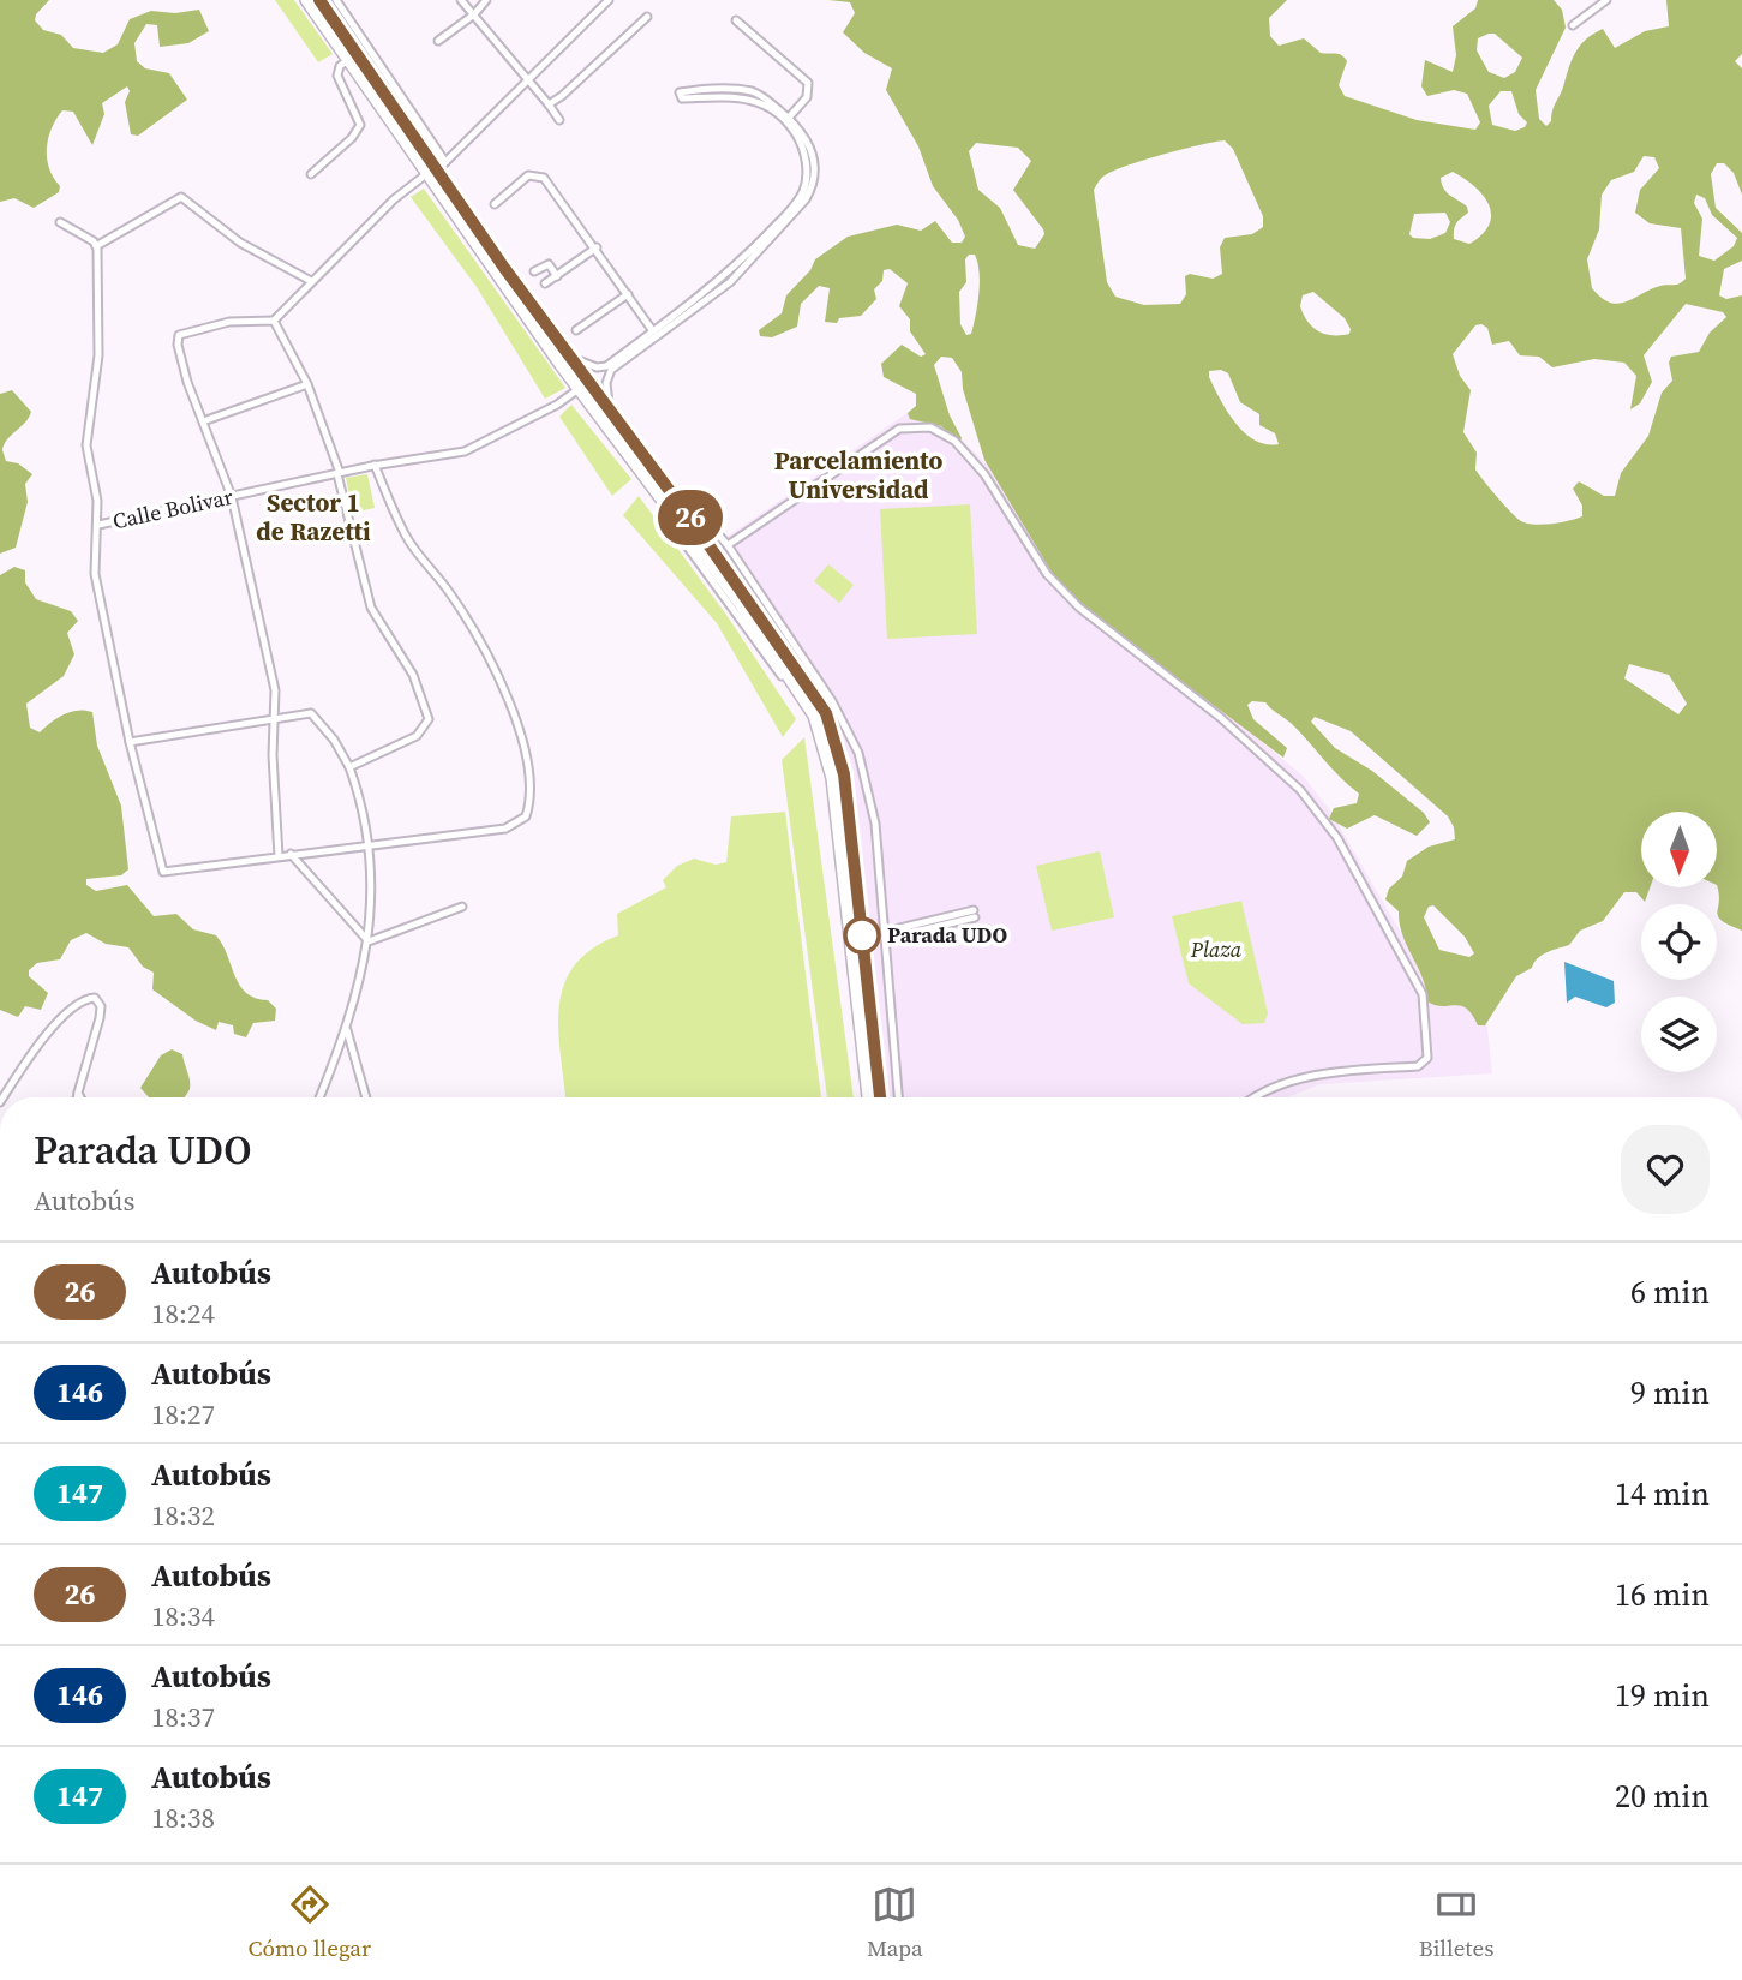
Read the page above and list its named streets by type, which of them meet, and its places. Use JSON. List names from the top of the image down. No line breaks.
{"streets":{"street":["Calle Bolivar"]},"districts":["Parcelamiento Universidad","Sector 1 de Razetti"],"parks":["Plaza"],"places":["Parada UDO"],"lines":["bus line 26"],"north":"bottom","page":{"on_map":"26","heading":["Parada UDO","Autobús"],"list":[{"mark":"26","name":"Autobús","note":"18:24","value":"6 min"},{"mark":"146","name":"Autobús","note":"18:27","value":"9 min"},{"mark":"147","name":"Autobús","note":"18:32","value":"14 min"},{"mark":"26","name":"Autobús","note":"18:34","value":"16 min"},{"mark":"146","name":"Autobús","note":"18:37","value":"19 min"},{"mark":"147","name":"Autobús","note":"18:38","value":"20 min"}],"tabs":["Cómo llegar","Mapa","Billetes"]}}
